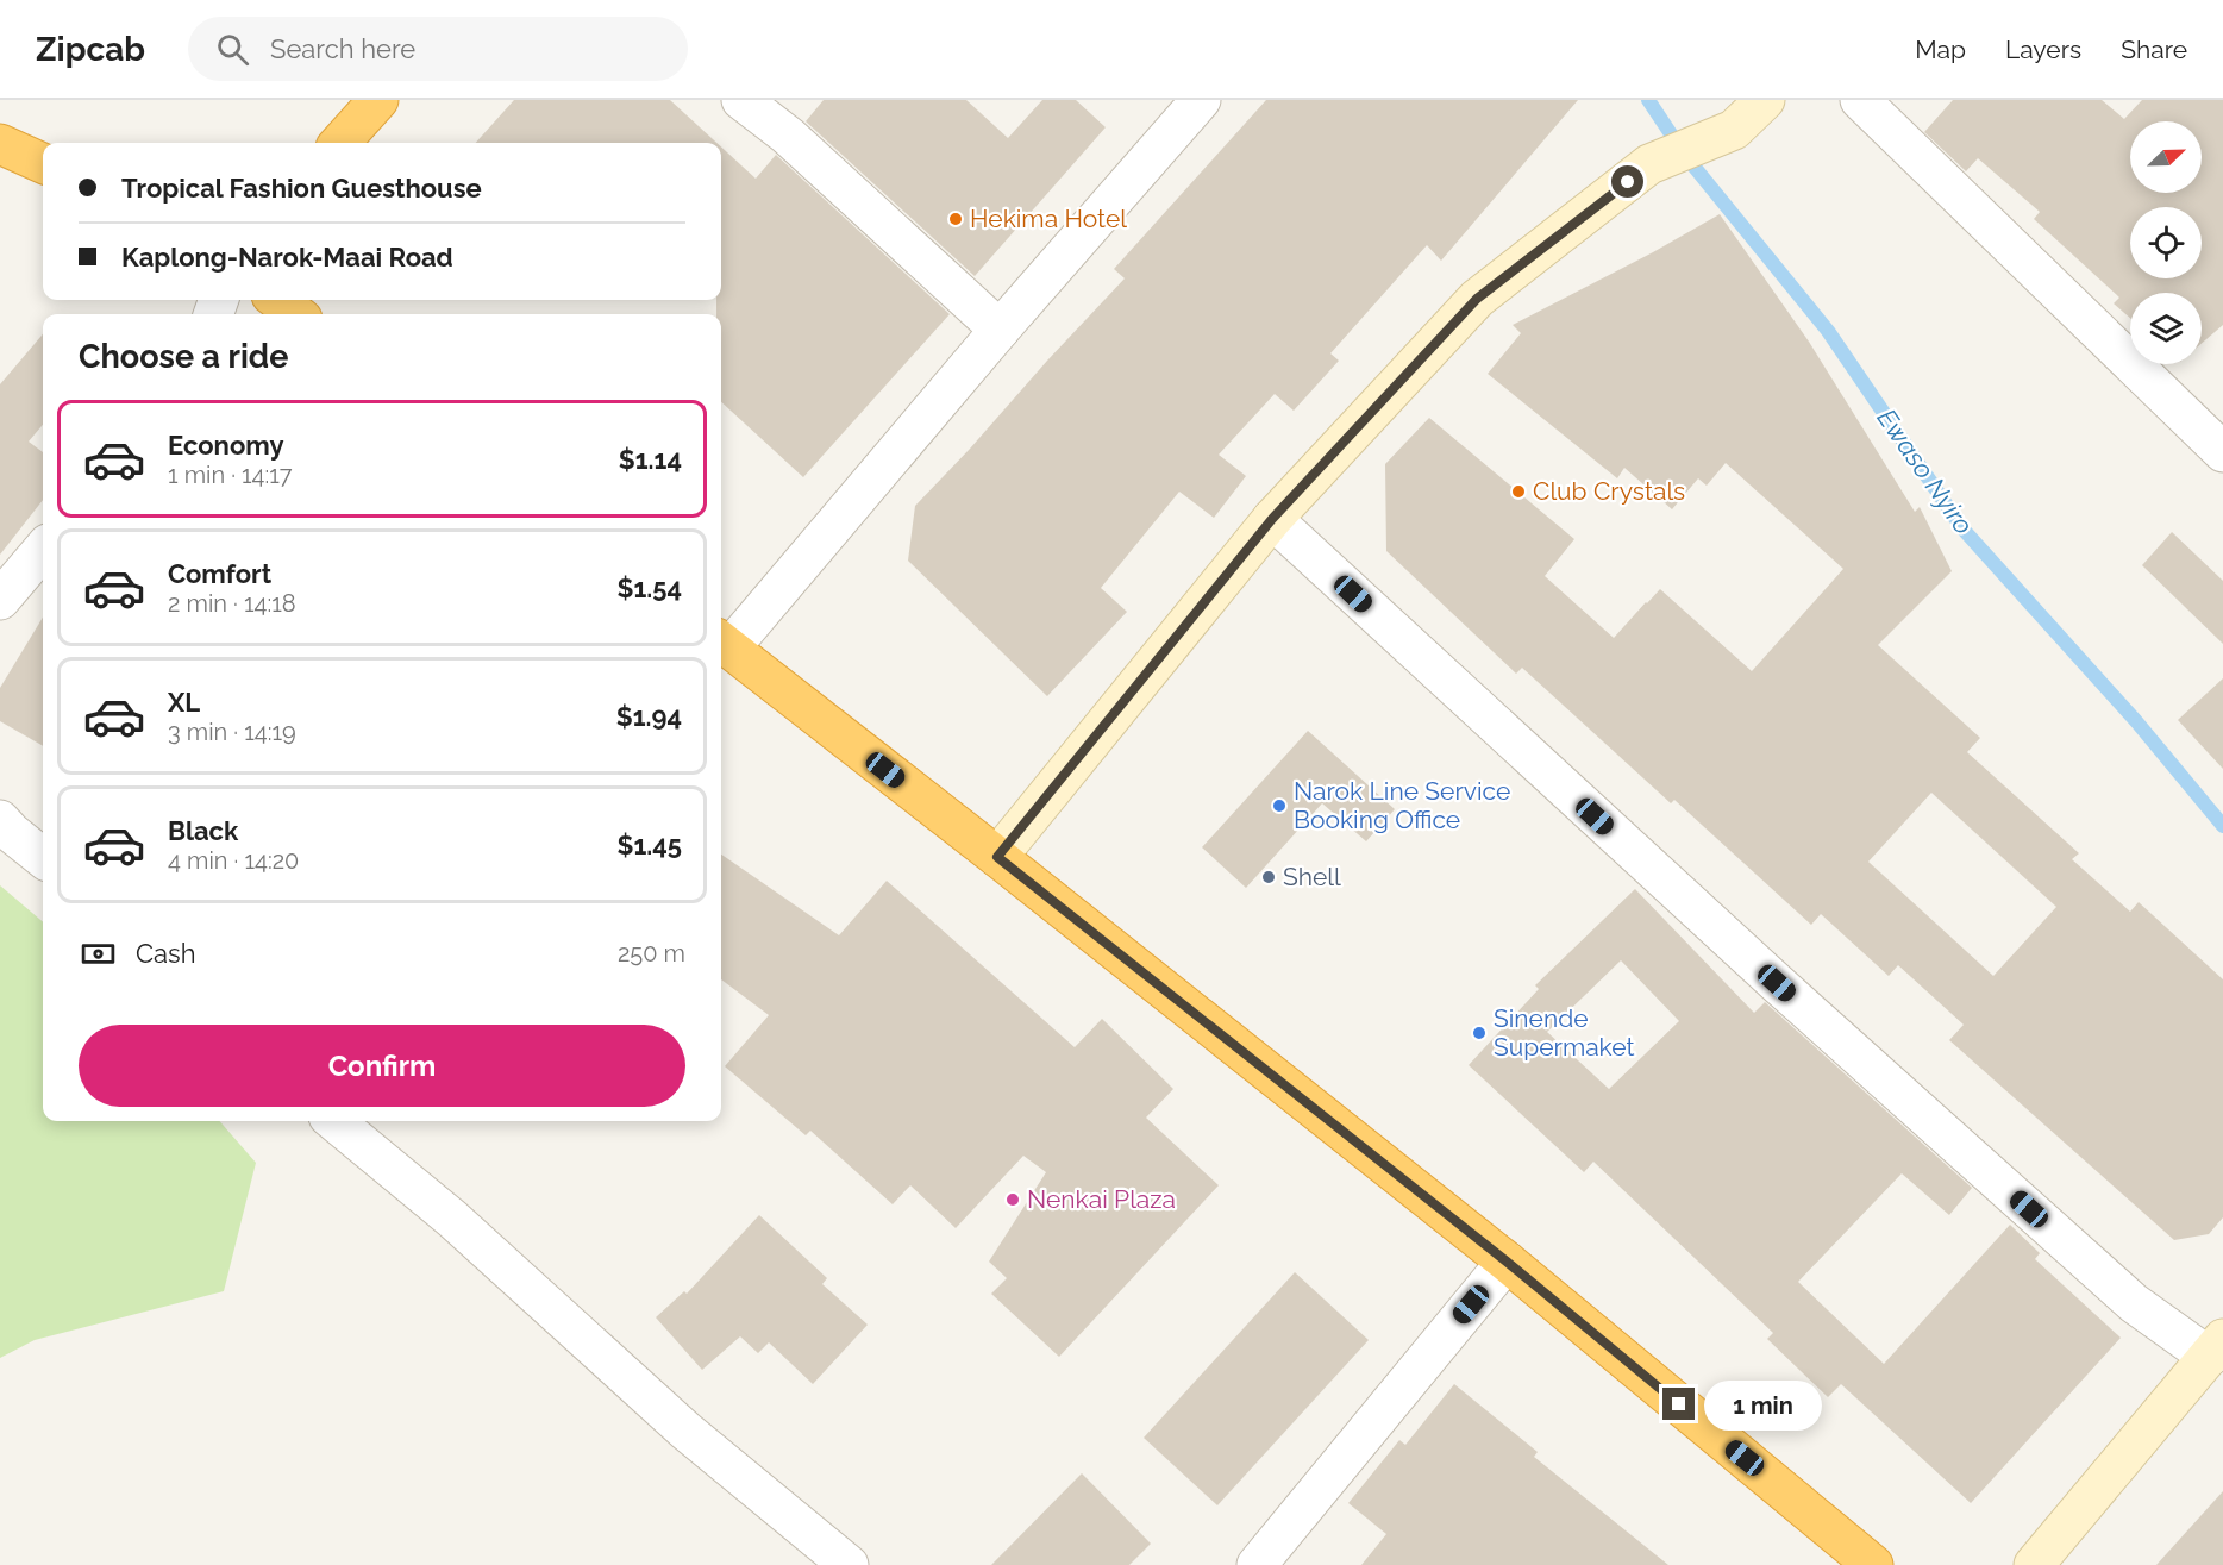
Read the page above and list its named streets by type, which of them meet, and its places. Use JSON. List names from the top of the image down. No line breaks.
{"water":["Ewaso Nyiro"],"places":["Hekima Hotel","Club Crystals","Narok Line Service Booking Office","Shell","Sinende Supermaket","Nenkai Plaza"],"north":"top right","page":{"header":"Zipcab","search":"Search here","nav":["Map","Layers","Share"],"banner":["Tropical Fashion Guesthouse","Kaplong-Narok-Maai Road"],"heading":"Choose a ride","list":[{"name":"Economy","note":"1 min · 14:17","value":"$1.14"},{"name":"Comfort","note":"2 min · 14:18","value":"$1.54"},{"name":"XL","note":"3 min · 14:19","value":"$1.94"},{"name":"Black","note":"4 min · 14:20","value":"$1.45"}],"pay":["Cash","250 m"],"buttons":"Confirm","bubble":"1 min"}}
